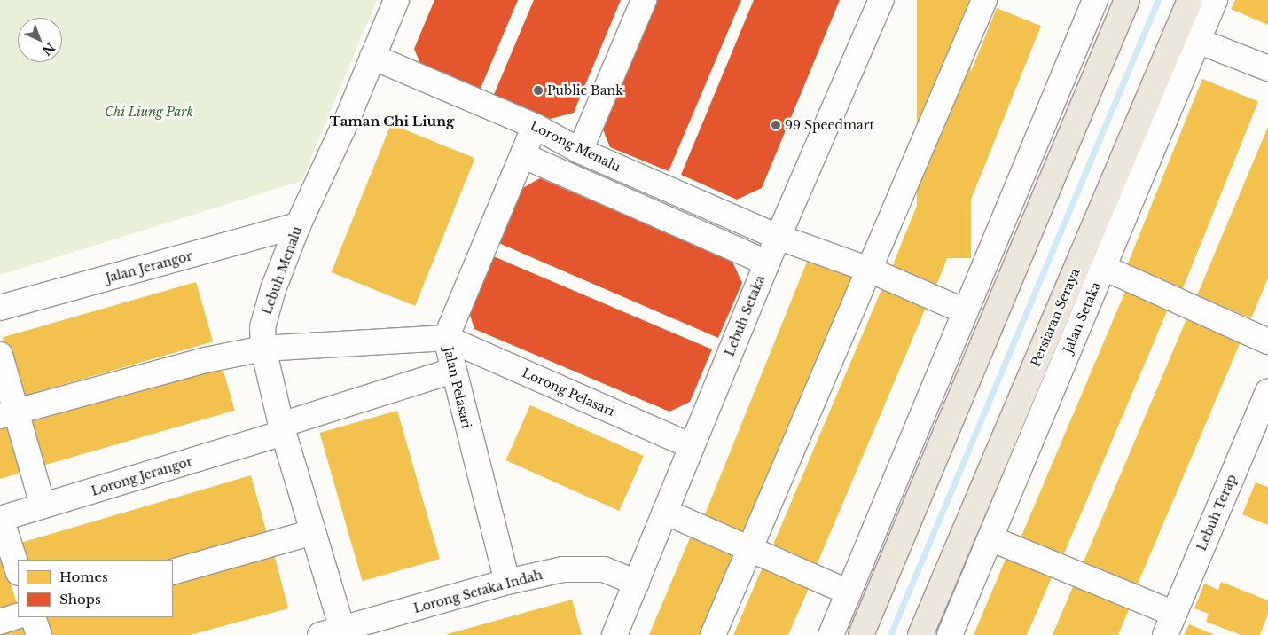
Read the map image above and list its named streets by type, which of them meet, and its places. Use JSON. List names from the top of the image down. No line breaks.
{"streets":{"main road":["Persiaran Seraya"],"street":["Lorong Menalu","Jalan Jerangor","Lebuh Menalu","Lebuh Setaka","Jalan Setaka","Jalan Pelasari","Lorong Pelasari","Lorong Jerangor","Lebuh Terap","Lorong Setaka Indah"]},"crossings":[["Lorong Menalu","Lebuh Menalu"],["Lorong Menalu","Lebuh Setaka"],["Lorong Menalu","Jalan Pelasari"],["Jalan Jerangor","Lebuh Menalu"],["Lebuh Menalu","Lorong Jerangor"],["Lebuh Menalu","Lorong Setaka Indah"],["Lebuh Setaka","Lorong Pelasari"],["Lebuh Setaka","Lorong Setaka Indah"],["Jalan Pelasari","Lorong Pelasari"],["Jalan Pelasari","Lorong Jerangor"],["Jalan Pelasari","Lorong Setaka Indah"]],"districts":["Taman Chi Liung"],"parks":["Chi Liung Park"],"places":["Public Bank","99 Speedmart"],"legend":["Homes","Shops"],"north":"bottom right"}
